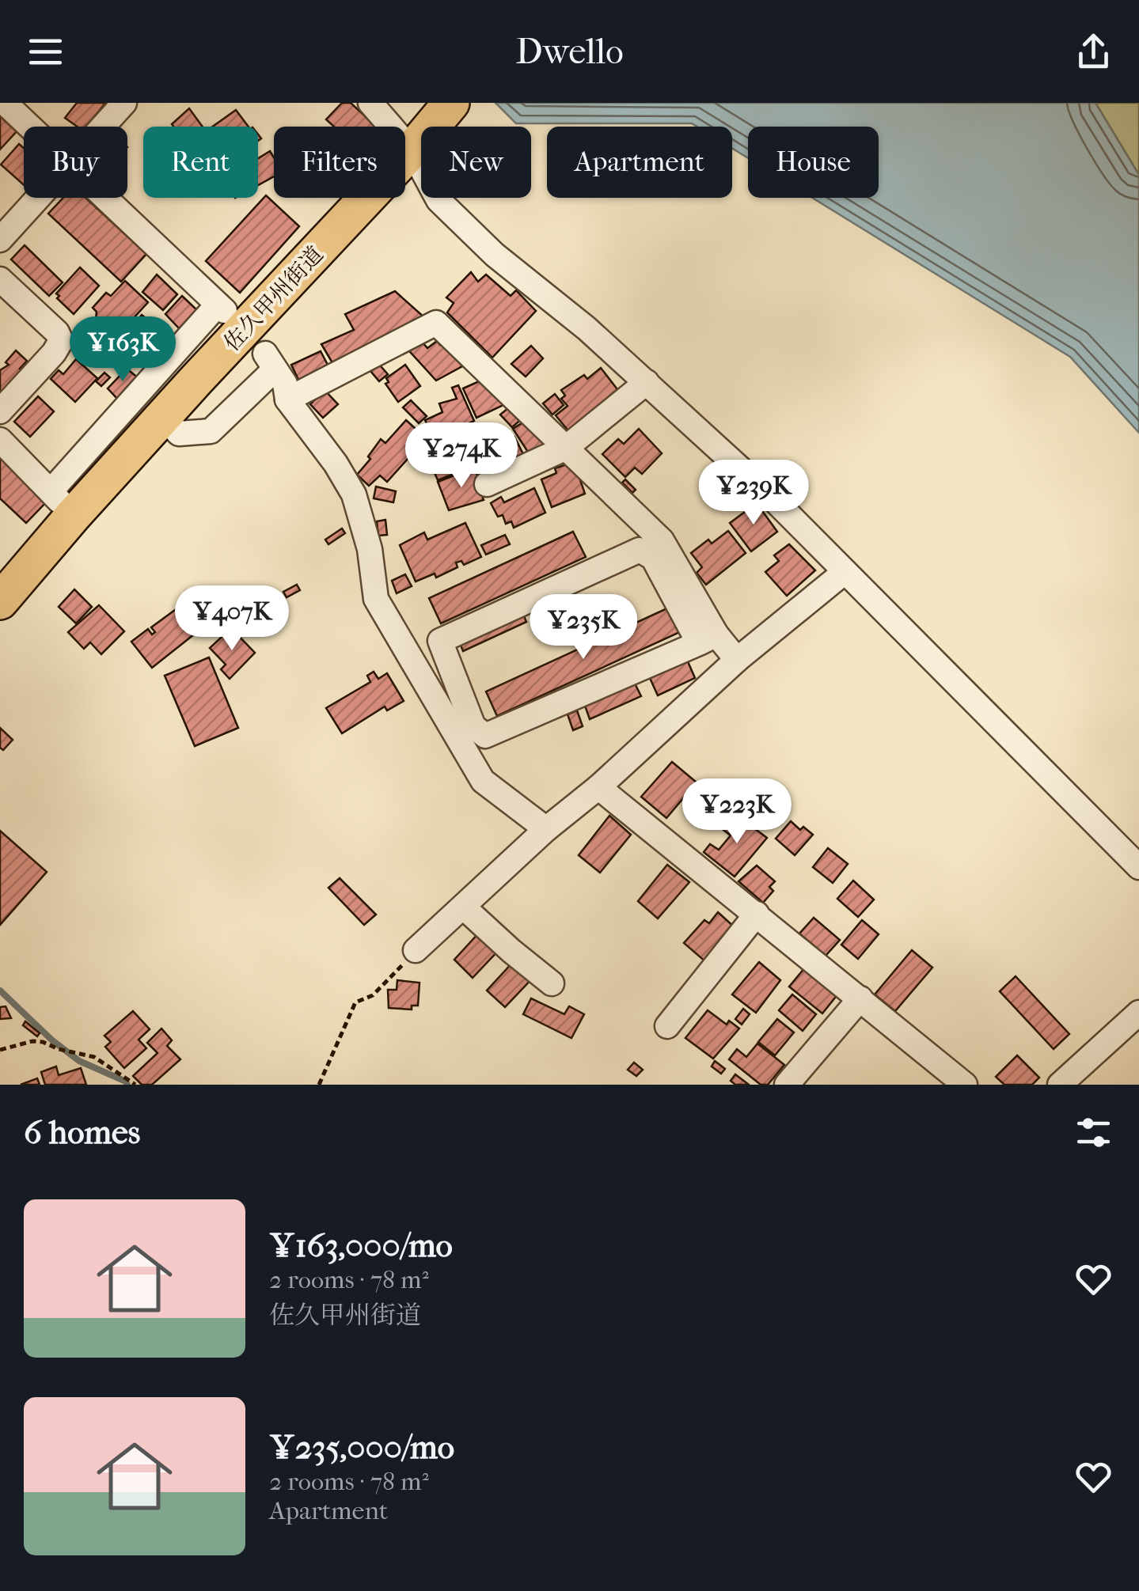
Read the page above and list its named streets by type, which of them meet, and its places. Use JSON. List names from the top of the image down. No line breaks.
{"streets":{"highway":["佐久甲州街道"]},"page":{"header":"Dwello","chip":["Buy","Rent","Filters","New","Apartment","House"],"price":["¥163K","¥274K","¥239K","¥407K","¥235K","¥223K"],"heading":"6 homes","list":[{"name":"¥163,000/mo","note":"2 rooms · 78 m² · 佐久甲州街道"},{"name":"¥235,000/mo","note":"2 rooms · 78 m² · Apartment"}]}}
